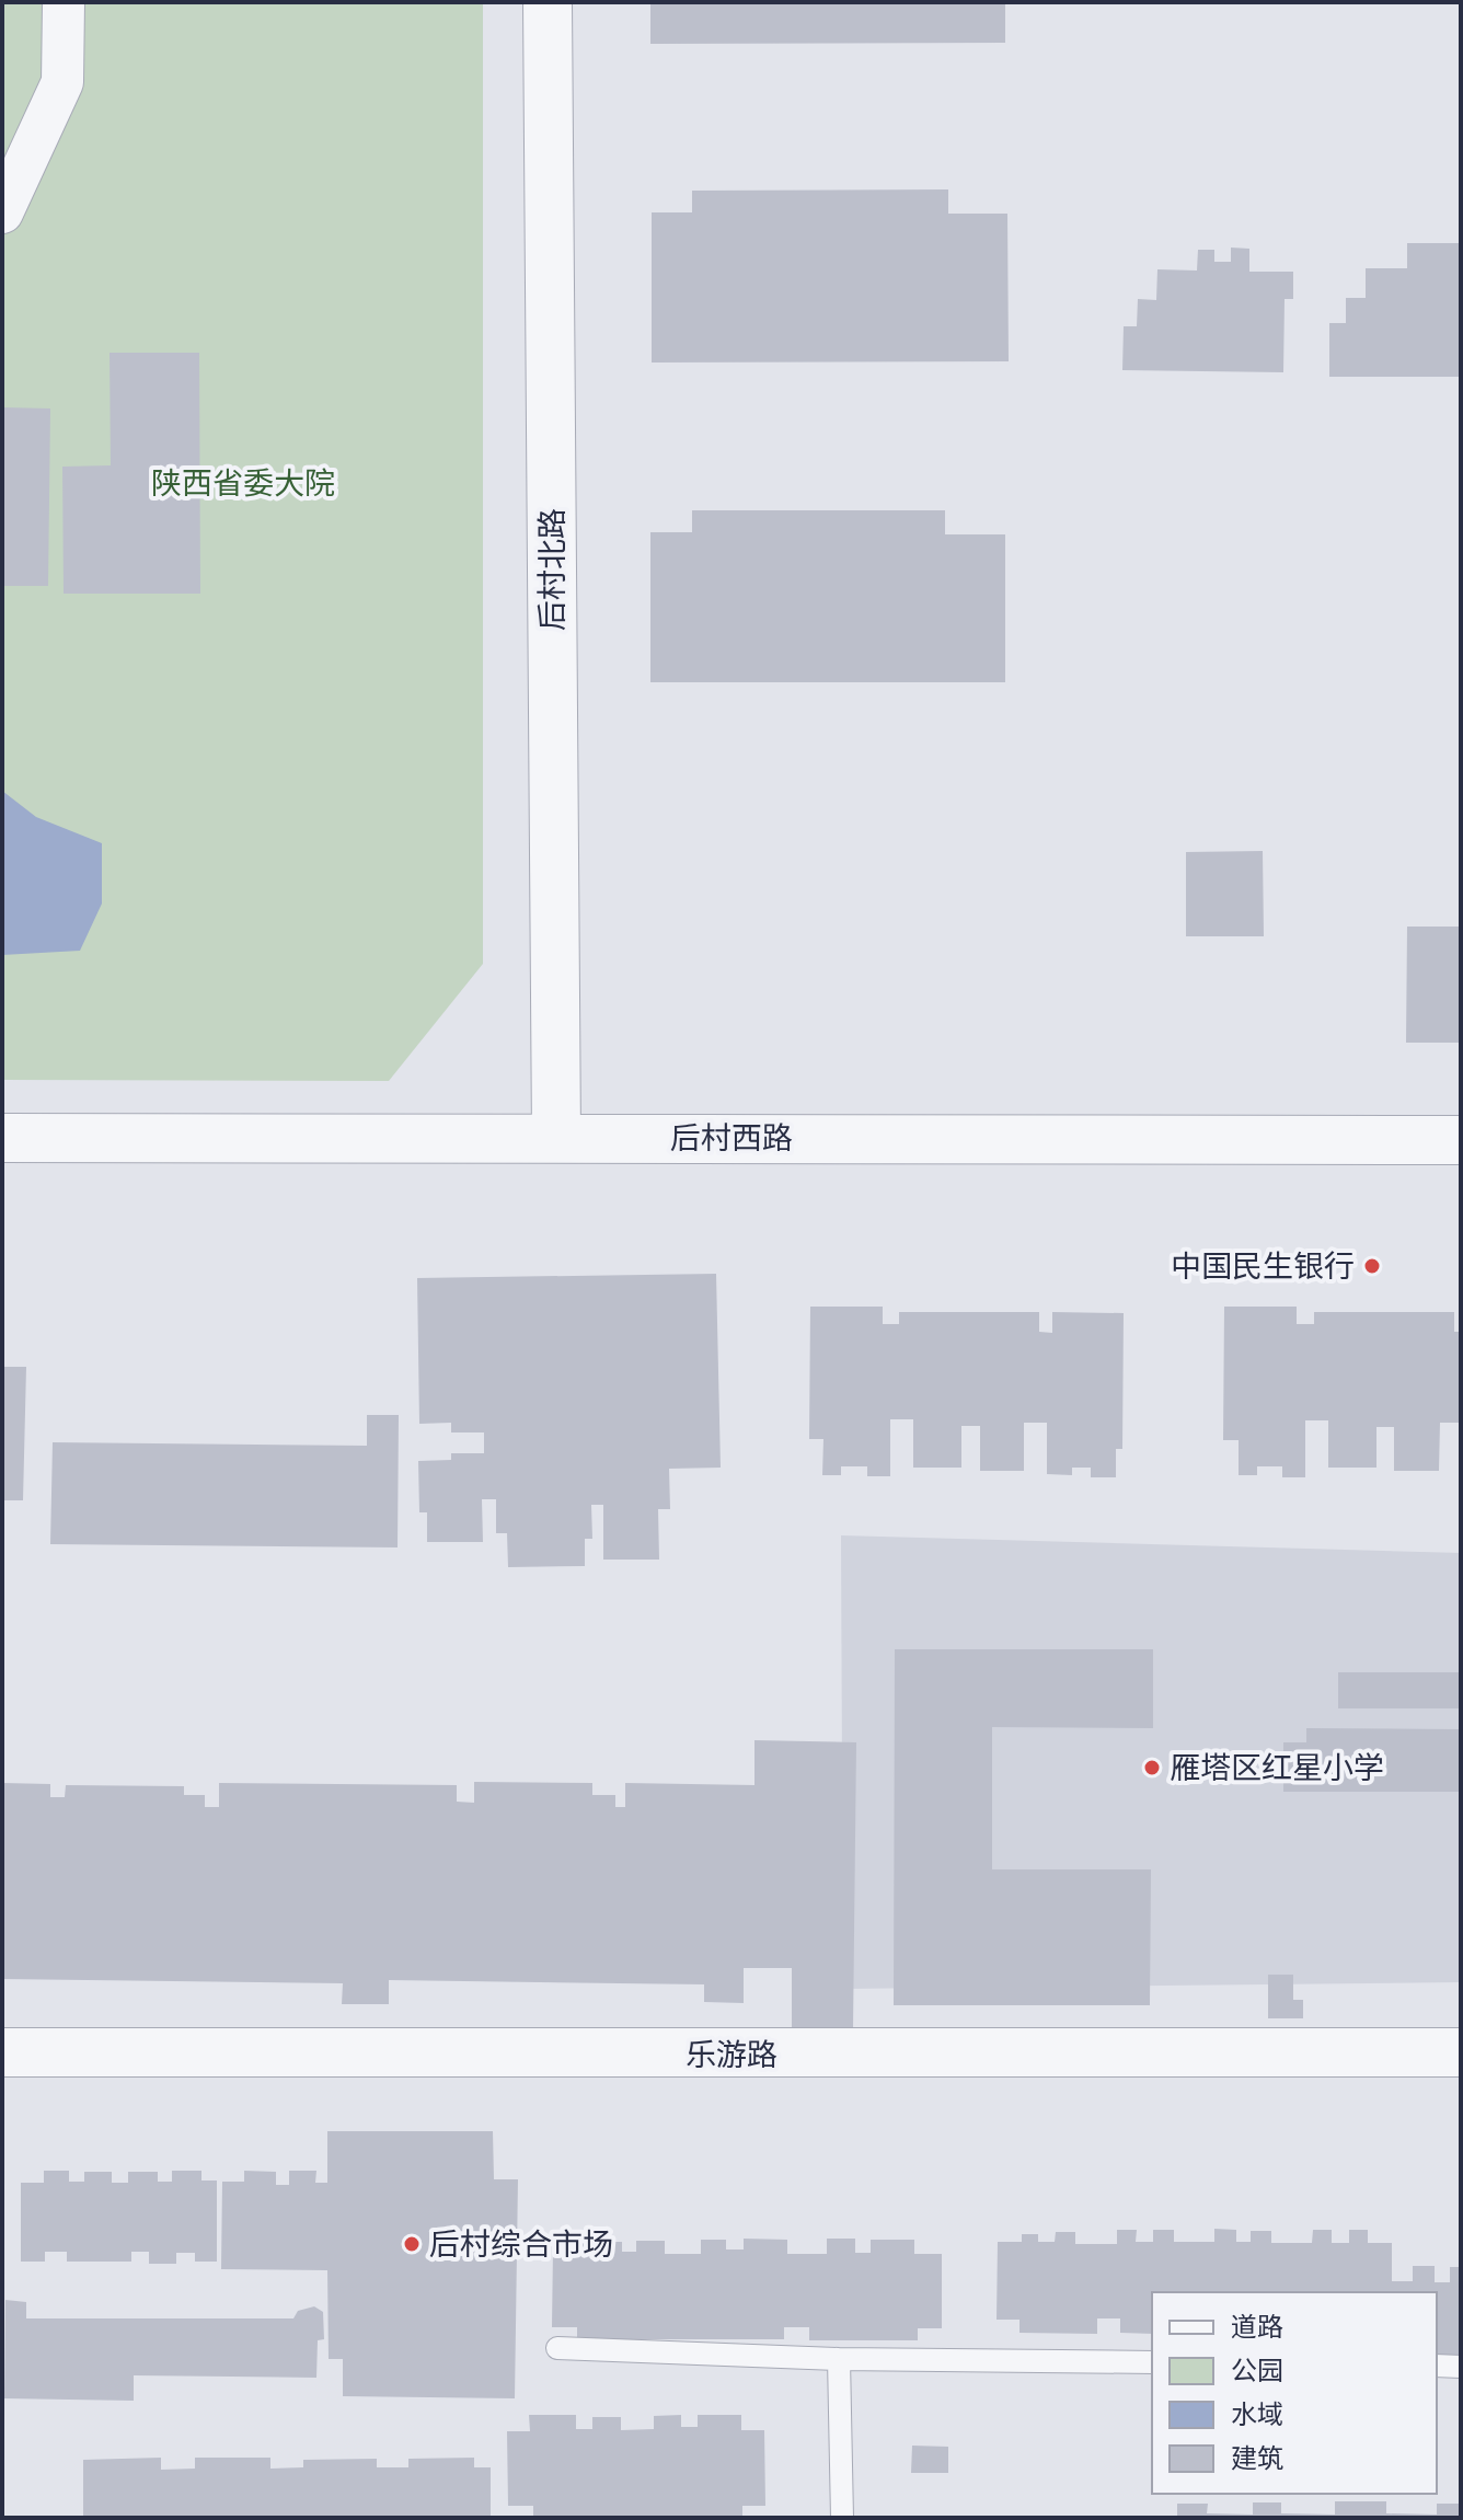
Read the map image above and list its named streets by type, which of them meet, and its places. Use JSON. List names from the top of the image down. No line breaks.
{"streets":{"street":["后村北路","后村西路","乐游路"]},"crossings":[["后村北路","后村西路"]],"parks":["陕西省委大院"],"places":["中国民生银行","雁塔区红星小学","后村综合市场"],"legend":["道路","公园","水域","建筑"]}
